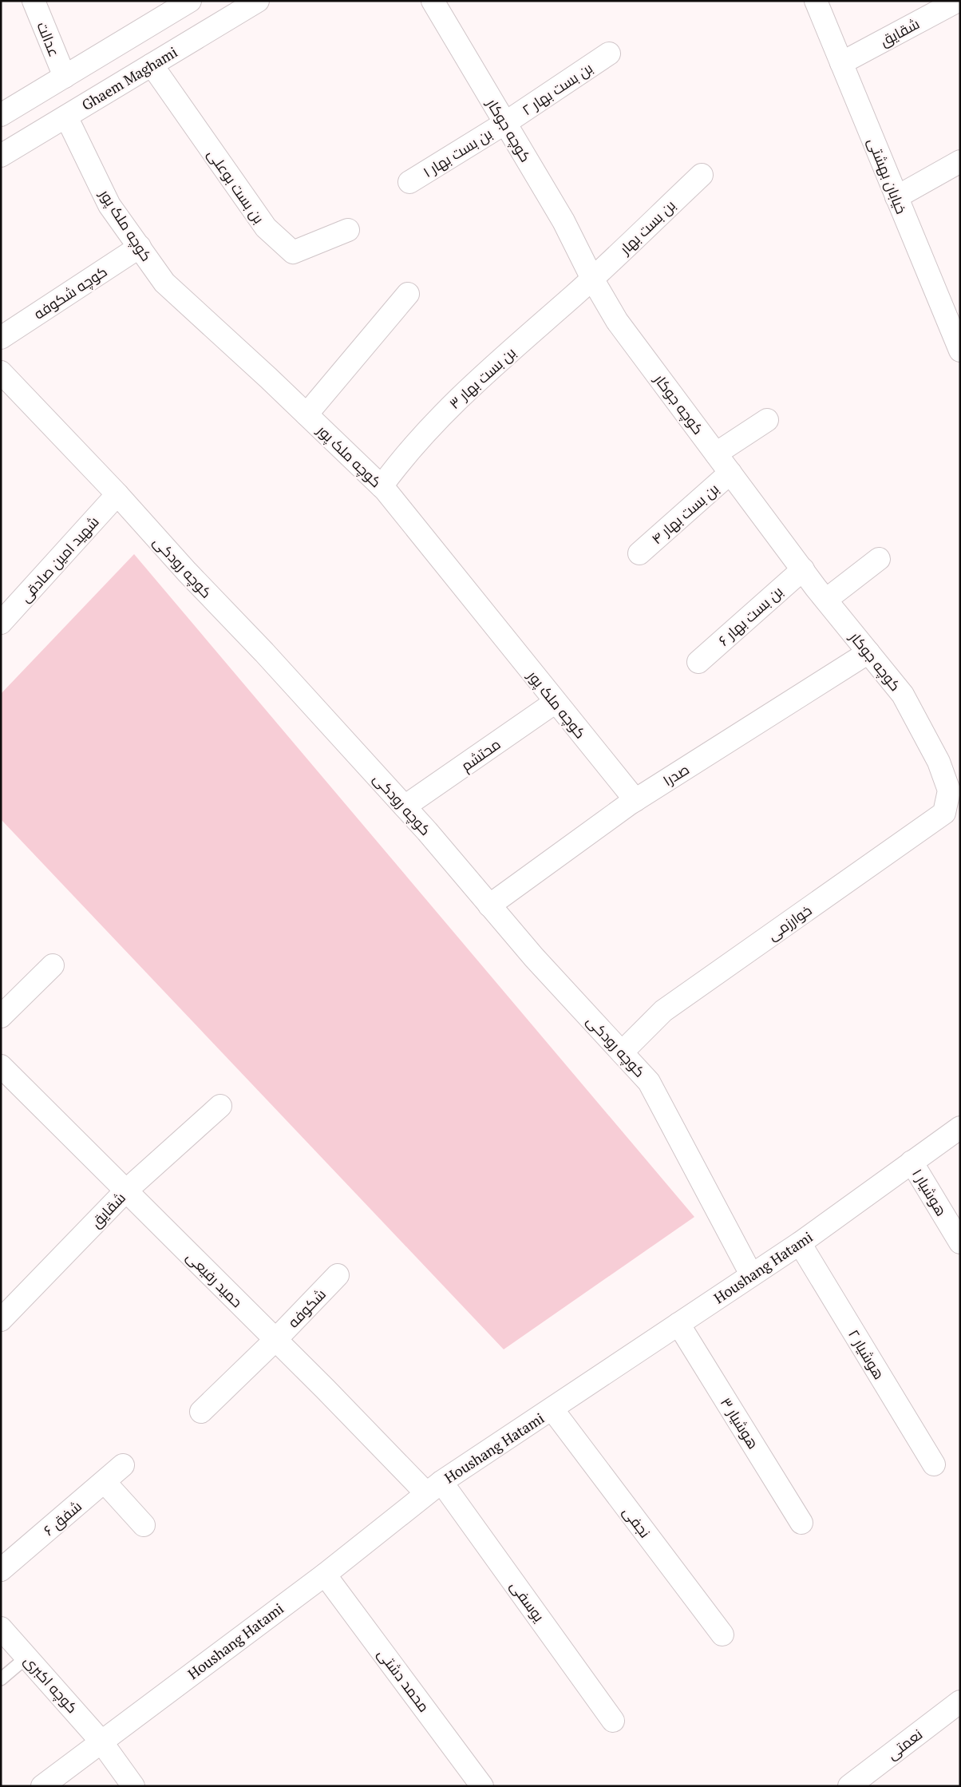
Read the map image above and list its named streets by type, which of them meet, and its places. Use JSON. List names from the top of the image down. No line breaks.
{"streets":{"street":["شقایق","عدالت","Ghaem Maghami","بن بست بهار ۲","کوچه جوکار","بن بست بهار ۱","خیابان بهشتی","بن بست بوعلی","کوچه ملک پور","بن بست بهار","کوچه شکوفه","بن بست بهار ۳","بن بست بهار ۴","شهید امین صادقی","کوچه رودکی","بن بست بهار ۶","محتشم","صدرا","خوارزمی","هوشیار ۱","Houshang Hatami","حمید رفیعی","شکوفه","هوشیار ۲","هوشیار ۳","شفق ۶","نجفی","یوسفی","محمد دشتی","کوچه اکبری","نعمتی"]},"crossings":[["شقایق","خیابان بهشتی"],["شقایق","حمید رفیعی"],["Ghaem Maghami","بن بست بوعلی"],["Ghaem Maghami","کوچه ملک پور"],["بن بست بهار ۲","کوچه جوکار"],["بن بست بهار ۲","بن بست بهار ۱"],["کوچه جوکار","بن بست بهار ۱"],["کوچه جوکار","بن بست بهار"],["کوچه جوکار","بن بست بهار ۳"],["کوچه جوکار","بن بست بهار ۴"],["کوچه جوکار","بن بست بهار ۶"],["کوچه جوکار","صدرا"],["کوچه جوکار","خوارزمی"],["کوچه ملک پور","کوچه شکوفه"],["کوچه ملک پور","بن بست بهار ۳"],["کوچه ملک پور","محتشم"],["کوچه ملک پور","صدرا"],["بن بست بهار","بن بست بهار ۳"],["شهید امین صادقی","کوچه رودکی"],["کوچه رودکی","محتشم"],["کوچه رودکی","صدرا"],["کوچه رودکی","خوارزمی"],["کوچه رودکی","Houshang Hatami"],["هوشیار ۱","Houshang Hatami"],["Houshang Hatami","حمید رفیعی"],["Houshang Hatami","هوشیار ۲"],["Houshang Hatami","هوشیار ۳"],["Houshang Hatami","نجفی"],["Houshang Hatami","یوسفی"],["Houshang Hatami","محمد دشتی"],["Houshang Hatami","کوچه اکبری"],["حمید رفیعی","شکوفه"],["حمید رفیعی","یوسفی"]]}
